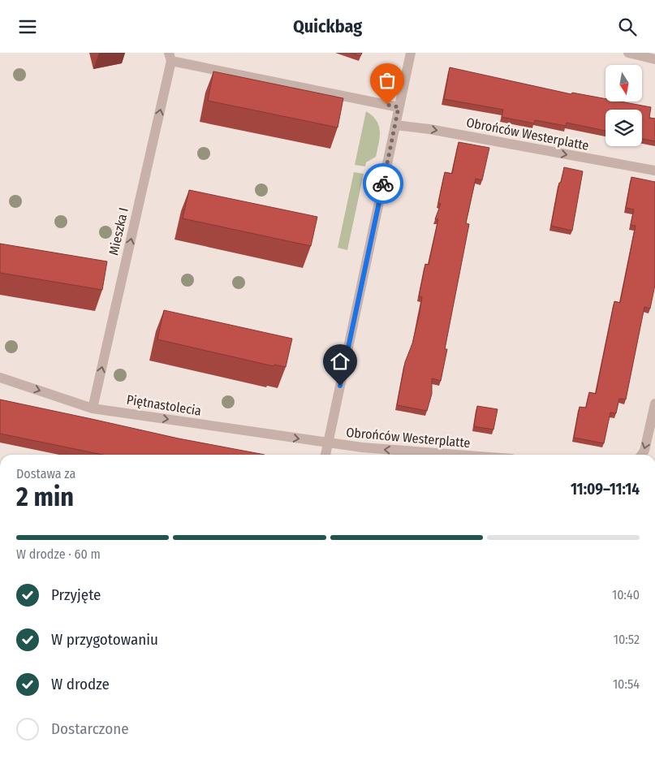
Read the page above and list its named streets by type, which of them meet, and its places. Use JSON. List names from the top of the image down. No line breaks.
{"streets":{"street":["Obrońców Westerplatte","Mieszka I","Piętnastolecia"]},"crossings":[["Obrońców Westerplatte","Piętnastolecia"],["Mieszka I","Piętnastolecia"]],"one_way":["Mieszka I","Piętnastolecia"],"north":"bottom","page":{"header":"Quickbag","heading":["2 min","Dostawa za","11:09–11:14"],"bar":"W drodze · 60 m","list":[["Przyjęte","10:40"],["W przygotowaniu","10:52"],["W drodze","10:54"],"Dostarczone"]}}
